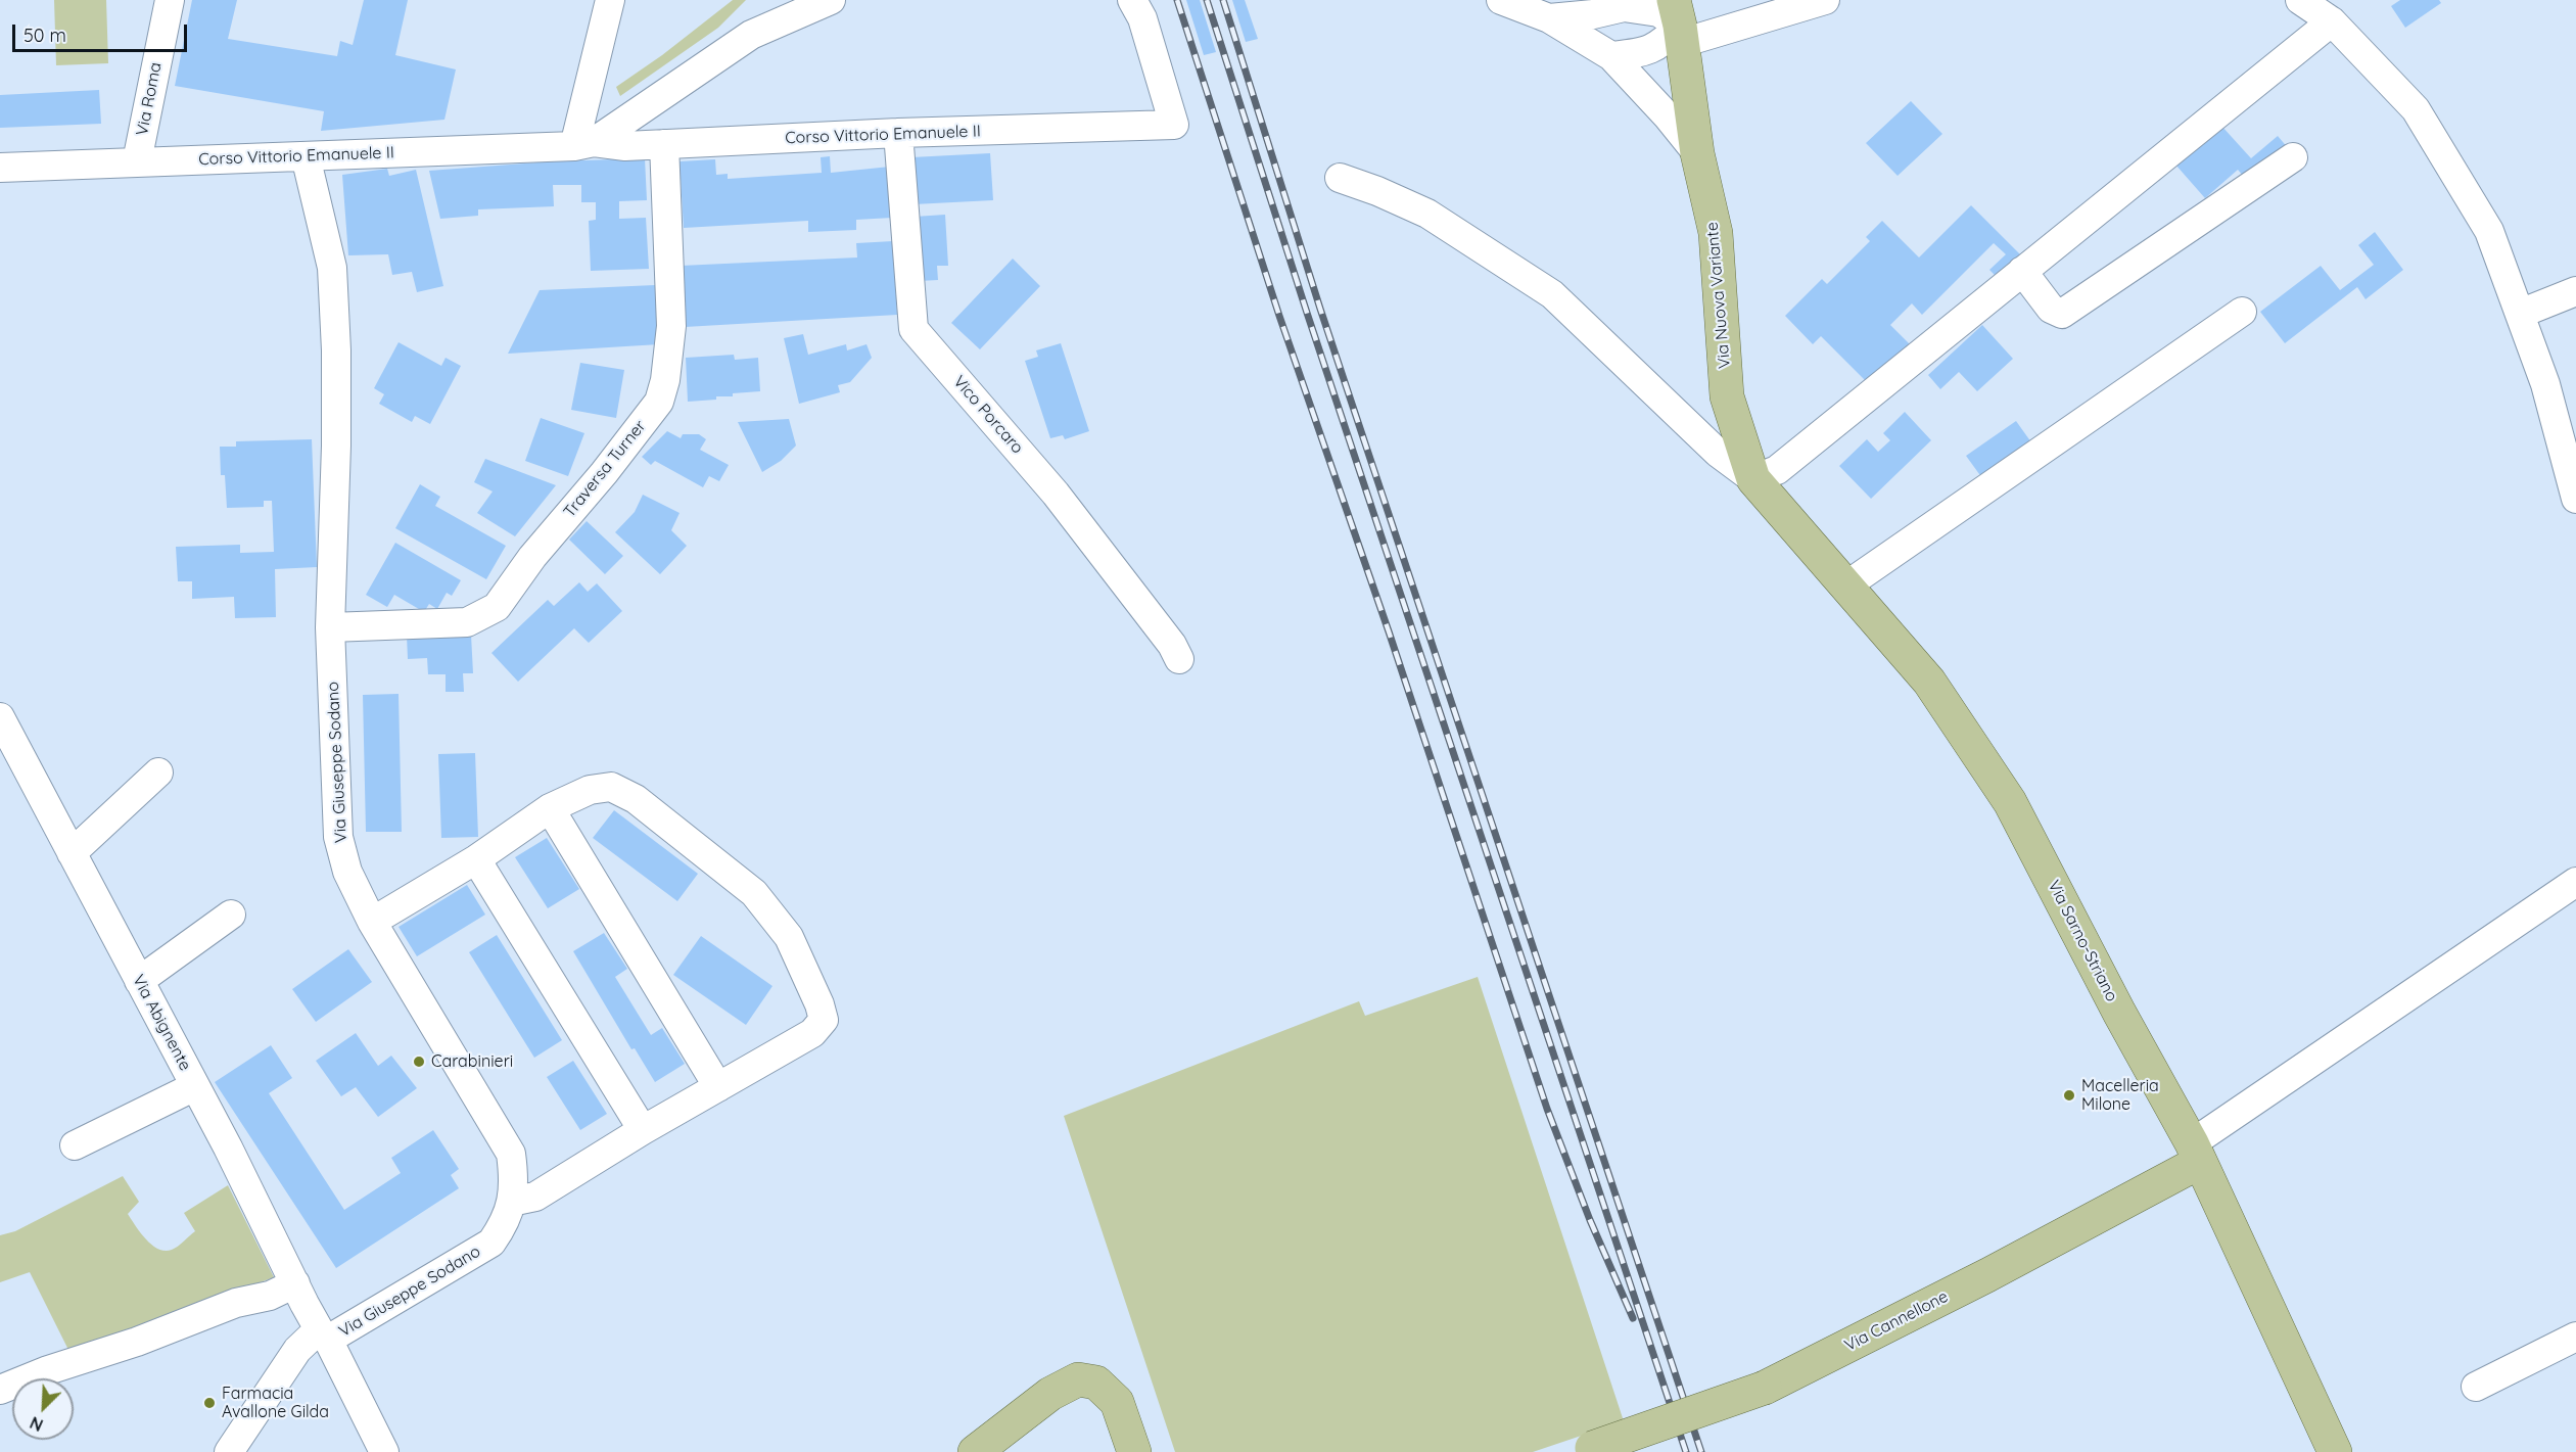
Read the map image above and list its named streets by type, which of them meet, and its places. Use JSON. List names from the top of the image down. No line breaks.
{"streets":{"main road":["Via Nuova Variante","Via Sarno-Striano","Via Cannellone"],"street":["Via Roma","Corso Vittorio Emanuele II","Vico Porcaro","Traversa Turner","Via Giuseppe Sodano","Via Abignente"]},"crossings":[["Via Roma","Corso Vittorio Emanuele II"],["Corso Vittorio Emanuele II","Vico Porcaro"],["Corso Vittorio Emanuele II","Traversa Turner"],["Corso Vittorio Emanuele II","Via Giuseppe Sodano"],["Via Nuova Variante","Via Sarno-Striano"],["Traversa Turner","Via Giuseppe Sodano"],["Via Giuseppe Sodano","Via Abignente"],["Via Sarno-Striano","Via Cannellone"]],"places":["Carabinieri","Macelleria Milone","Farmacia Avallone Gilda"],"scale_bar":"50 m","north":"bottom left"}
